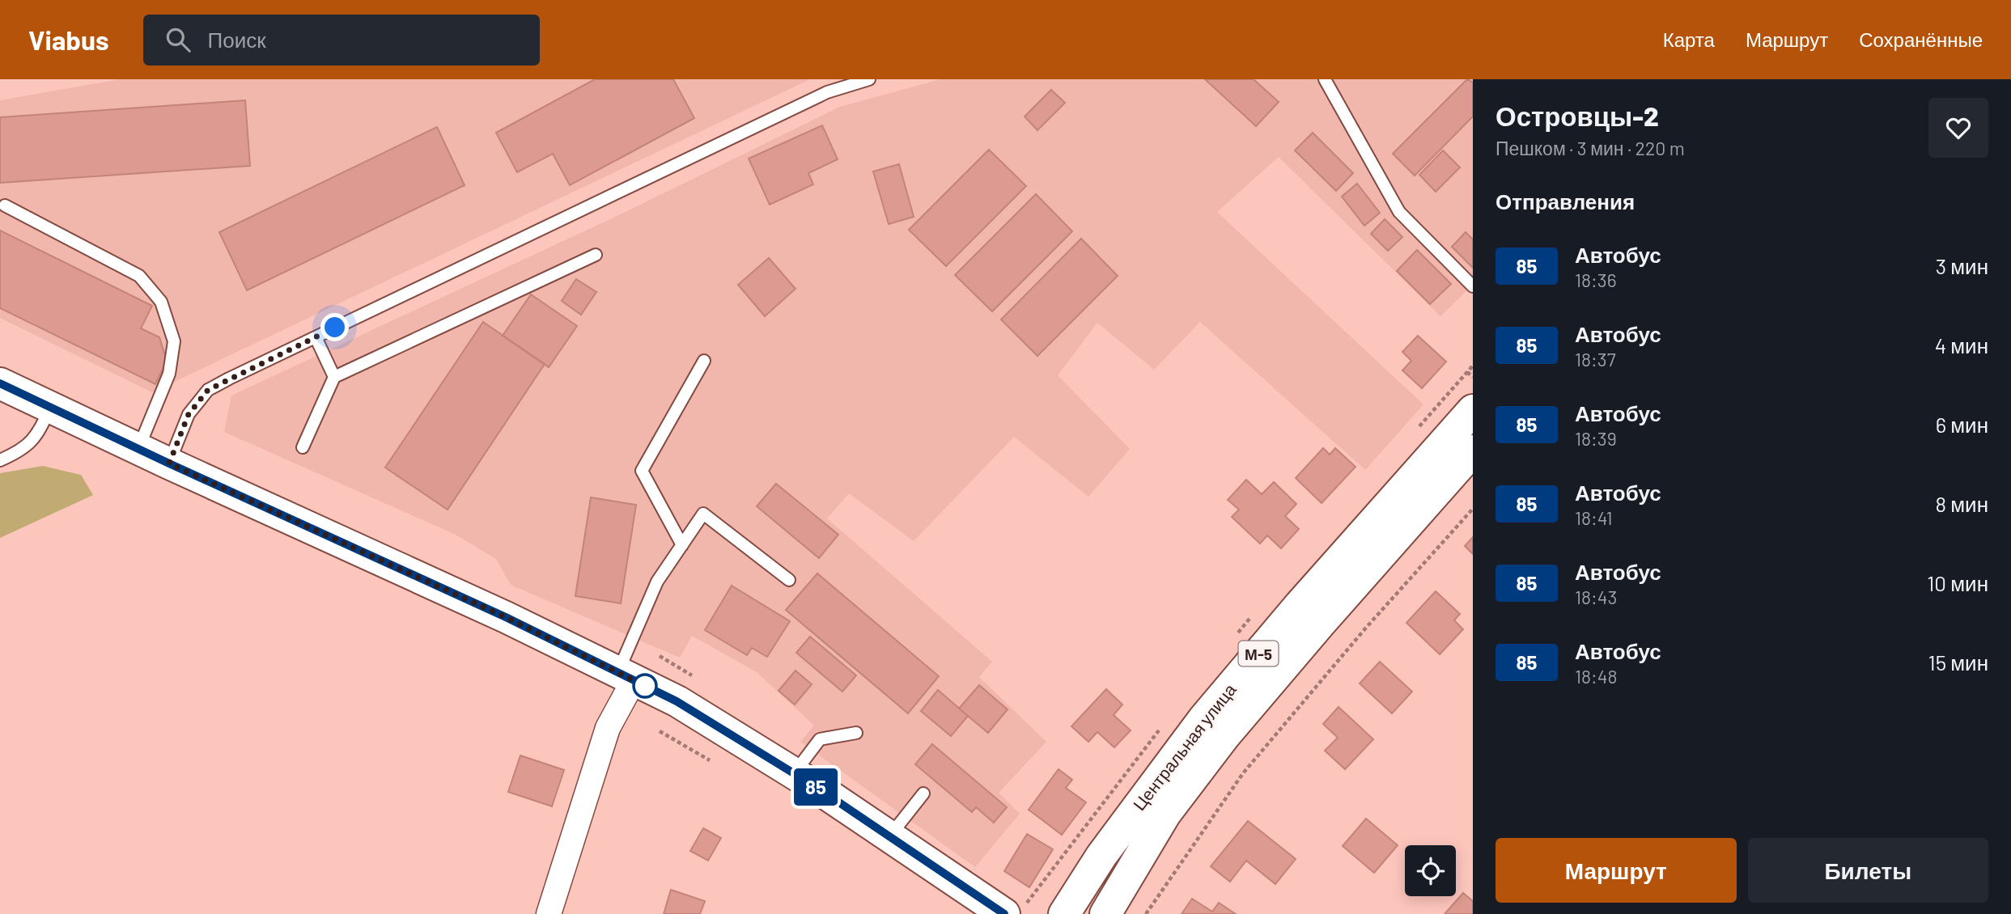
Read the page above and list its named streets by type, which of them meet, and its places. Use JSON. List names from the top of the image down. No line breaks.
{"streets":{"main road":["М-5","Центральная улица"]},"lines":["bus line 85"],"page":{"header":"Viabus","search":"Поиск","nav":["Карта","Маршрут","Сохранённые"],"on_map":"85","heading":[["Островцы-2","Пешком · 3 мин · 220 m"],"Отправления"],"list":[{"mark":"85","name":"Автобус","note":"18:36","value":"3 мин"},{"mark":"85","name":"Автобус","note":"18:37","value":"4 мин"},{"mark":"85","name":"Автобус","note":"18:39","value":"6 мин"},{"mark":"85","name":"Автобус","note":"18:41","value":"8 мин"},{"mark":"85","name":"Автобус","note":"18:43","value":"10 мин"},{"mark":"85","name":"Автобус","note":"18:48","value":"15 мин"}],"buttons":["Маршрут","Билеты"]}}
